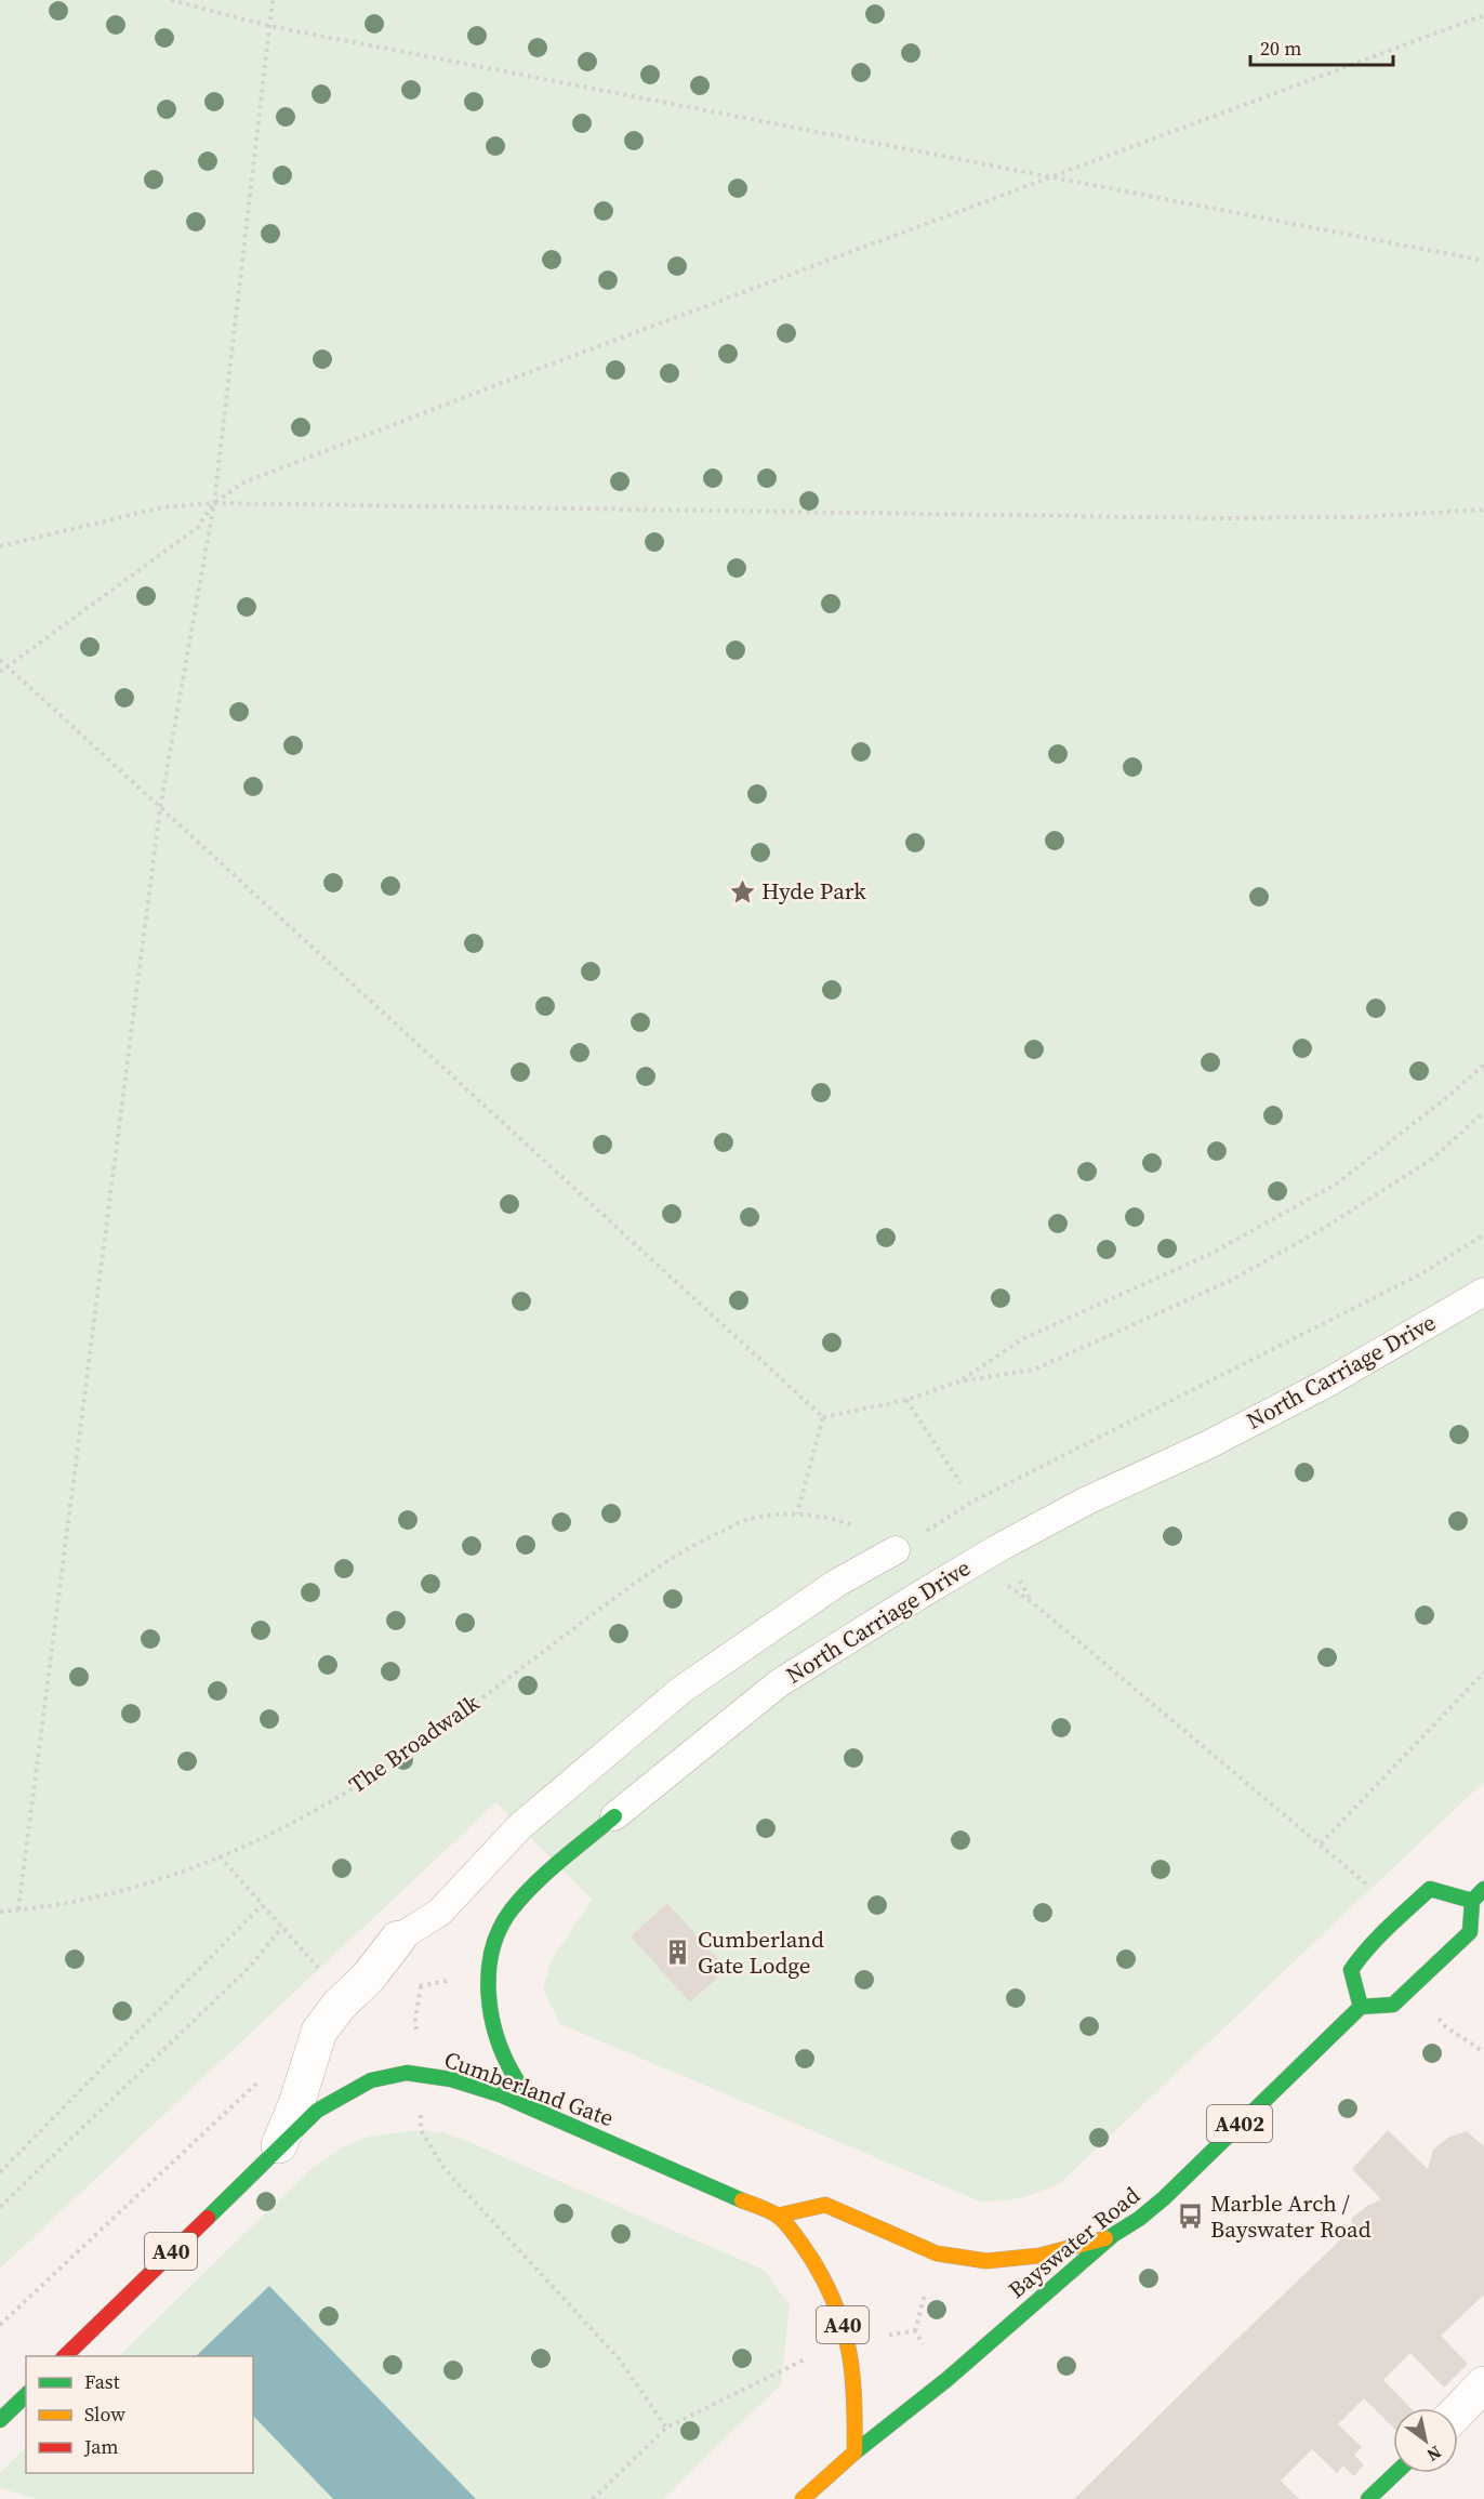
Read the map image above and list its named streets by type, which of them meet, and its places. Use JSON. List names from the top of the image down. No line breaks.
{"streets":{"main road":["North Carriage Drive","Cumberland Gate","A402","Bayswater Road","A40"],"path":["The Broadwalk"]},"crossings":[["North Carriage Drive","The Broadwalk"],["North Carriage Drive","Cumberland Gate"],["Cumberland Gate","A402"],["Cumberland Gate","Bayswater Road"],["A402","Bayswater Road"]],"places":{"place":["Hyde Park"],"building":["Cumberland Gate Lodge"],"bus stop":["Marble Arch / Bayswater Road"]},"legend":["Fast","Slow","Jam"],"scale_bar":"20 m","north":"bottom right"}
